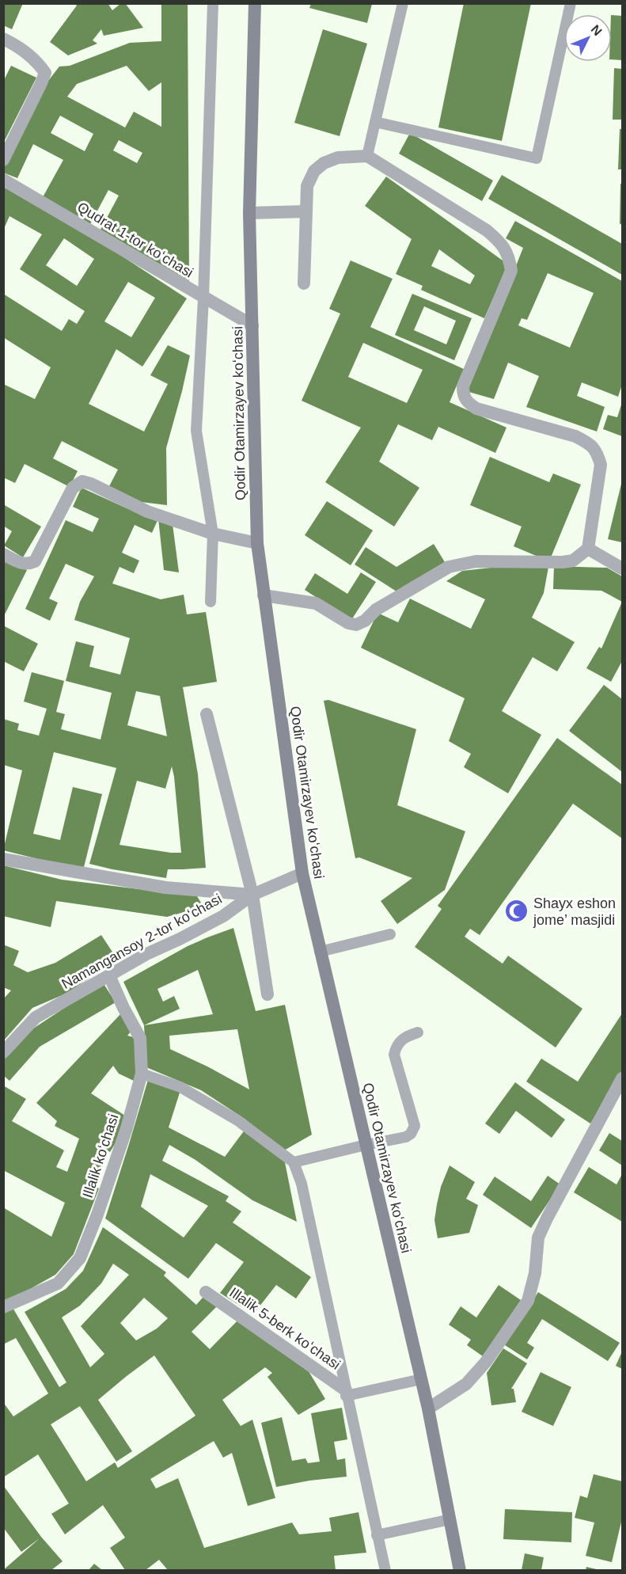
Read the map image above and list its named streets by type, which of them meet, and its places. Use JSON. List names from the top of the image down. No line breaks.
{"streets":{"main road":["Qodir Otamirzayev koʻchasi"],"street":["Qudrat 1-tor koʻchasi","Namangansoy 2-tor koʻchasi","Illalik koʻchasi","Illalik 5-berk koʻchasi"]},"crossings":[["Qudrat 1-tor koʻchasi","Qodir Otamirzayev koʻchasi"],["Qodir Otamirzayev koʻchasi","Namangansoy 2-tor koʻchasi"],["Namangansoy 2-tor koʻchasi","Illalik koʻchasi"]],"places":{"mosque":["Shayx eshon jome’ masjidi"]},"north":"top right"}
